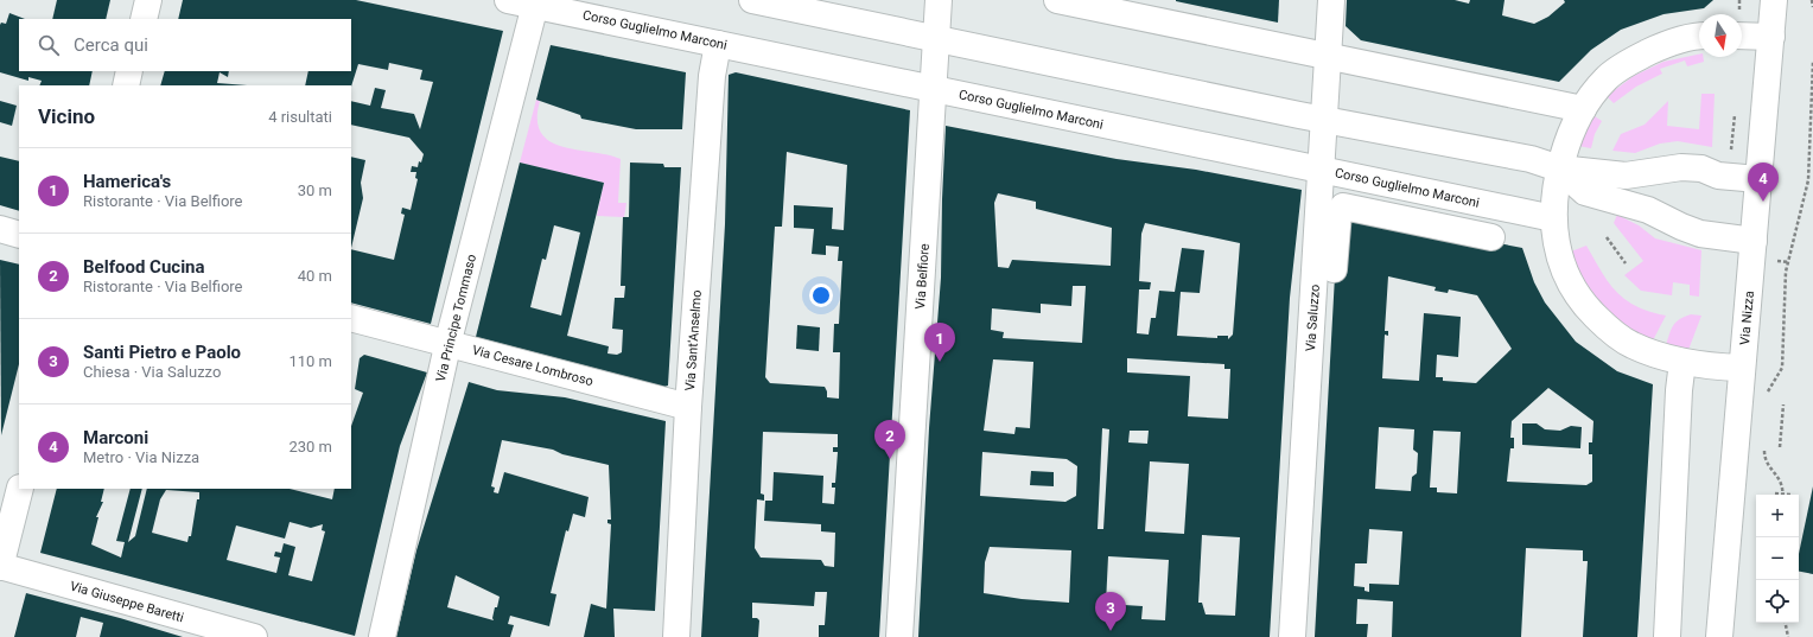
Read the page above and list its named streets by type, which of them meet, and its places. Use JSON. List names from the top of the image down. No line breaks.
{"streets":{"street":["Corso Guglielmo Marconi","Via Belfiore","Via Principe Tommaso","Via Saluzzo","Via Nizza","Via Sant'Anselmo","Via Cesare Lombroso","Via Giuseppe Baretti"]},"crossings":[["Corso Guglielmo Marconi","Via Belfiore"],["Corso Guglielmo Marconi","Via Principe Tommaso"],["Corso Guglielmo Marconi","Via Saluzzo"],["Corso Guglielmo Marconi","Via Sant'Anselmo"],["Via Principe Tommaso","Via Cesare Lombroso"],["Via Sant'Anselmo","Via Cesare Lombroso"]],"north":"bottom","page":{"search":"Cerca qui","heading":["Vicino","4 risultati"],"list":[{"mark":"1","name":"Hamerica's","note":"Ristorante · Via Belfiore","value":"30 m"},{"mark":"2","name":"Belfood Cucina","note":"Ristorante · Via Belfiore","value":"40 m"},{"mark":"3","name":"Santi Pietro e Paolo","note":"Chiesa · Via Saluzzo","value":"110 m"},{"mark":"4","name":"Marconi","note":"Metro · Via Nizza","value":"230 m"}],"pins":["4","1","2","3"],"map_buttons":["+","−"]}}
